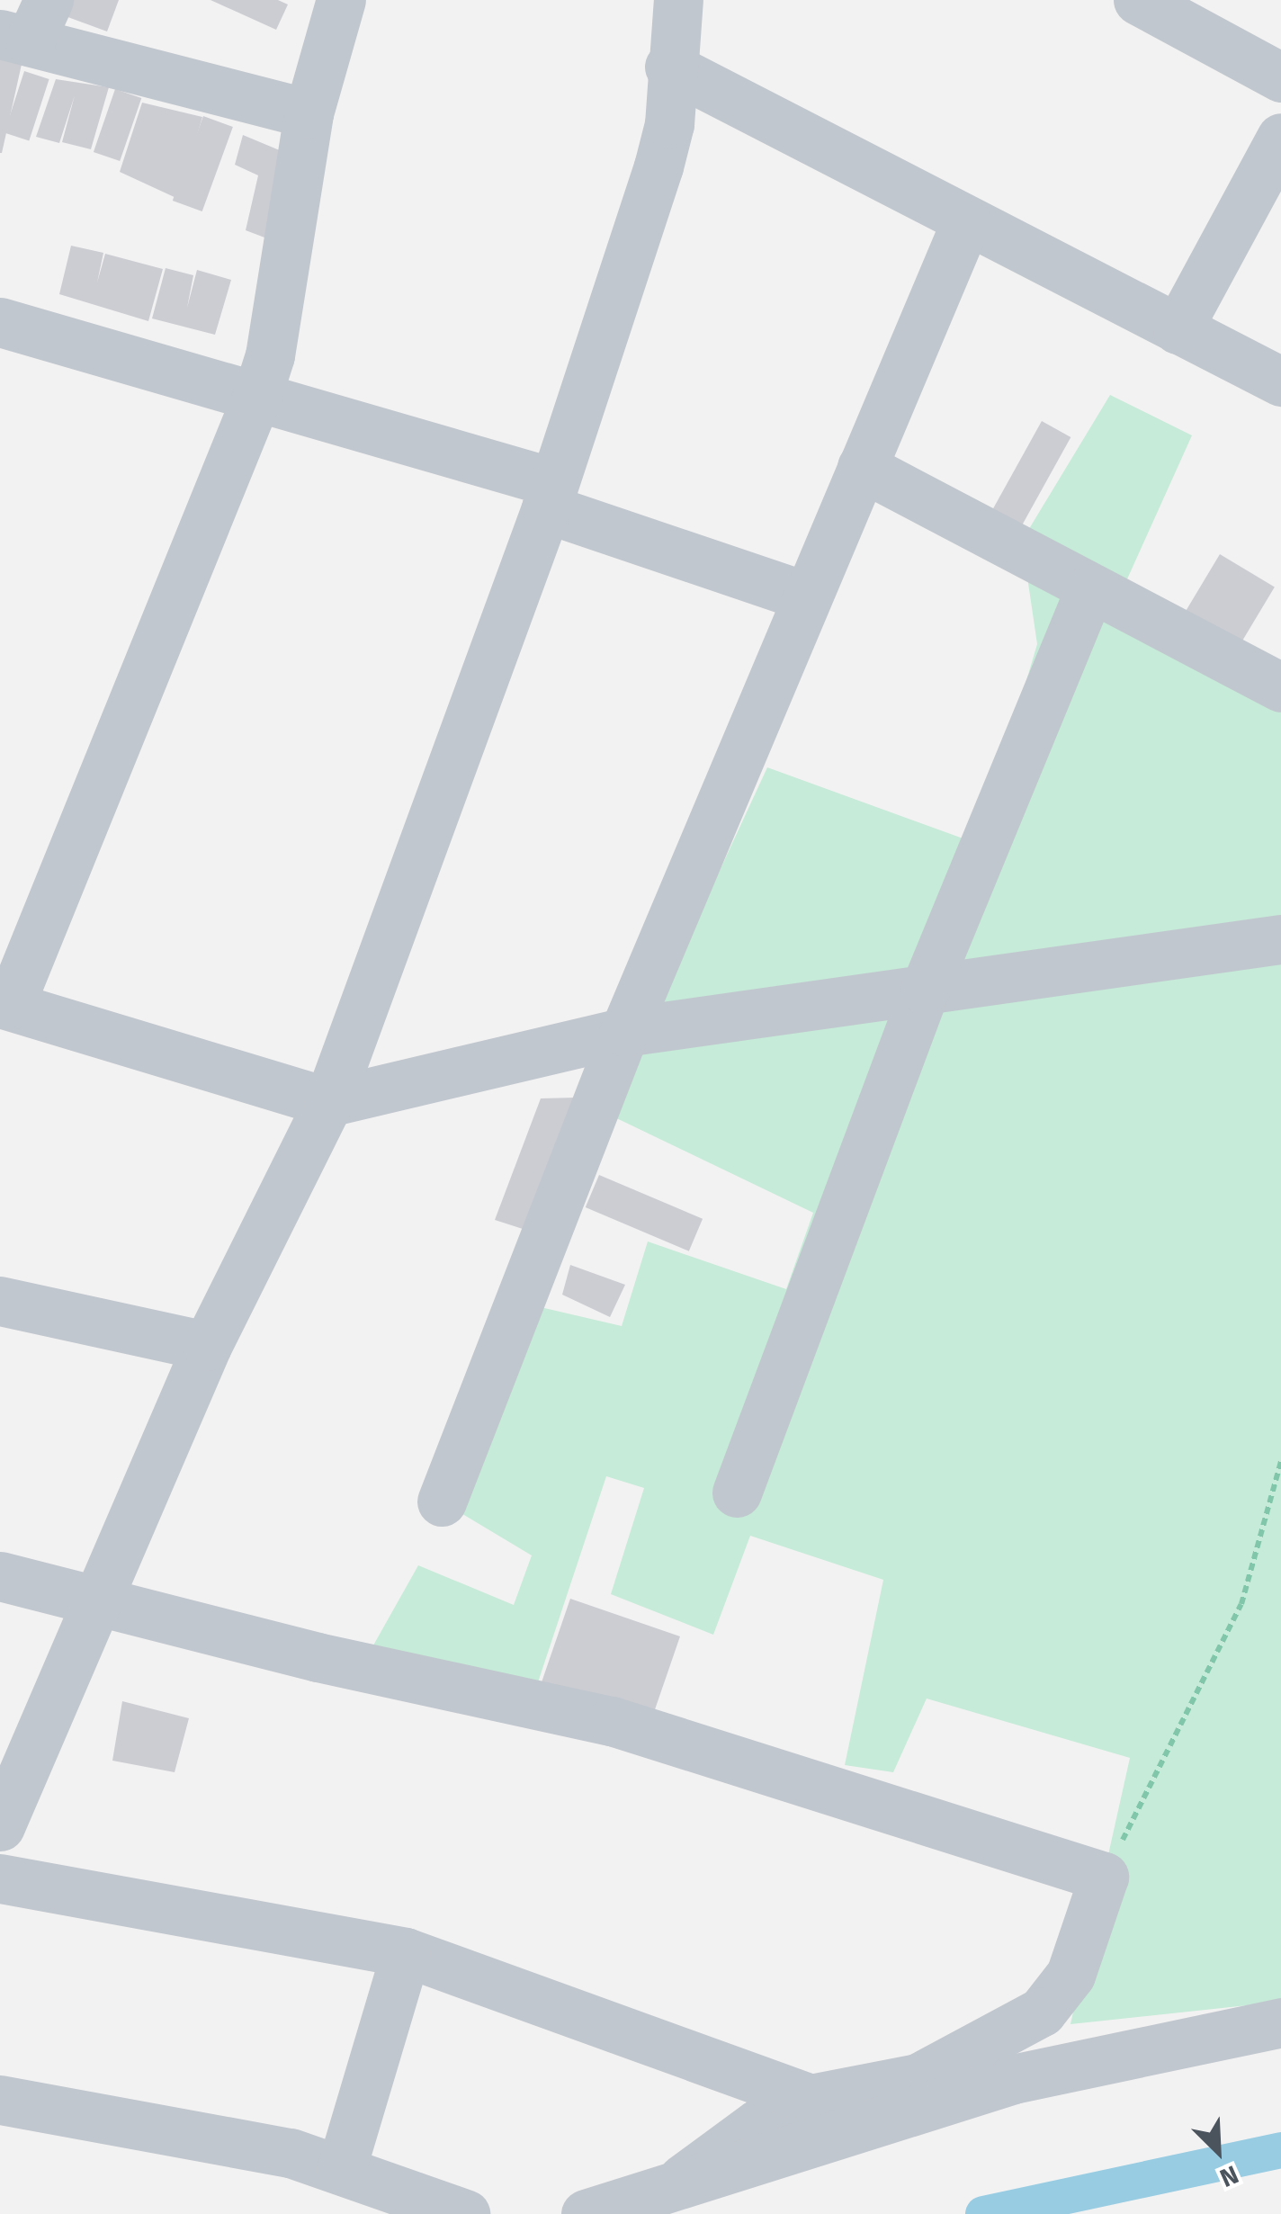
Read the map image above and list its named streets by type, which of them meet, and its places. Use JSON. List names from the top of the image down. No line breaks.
{"north":"bottom right"}
